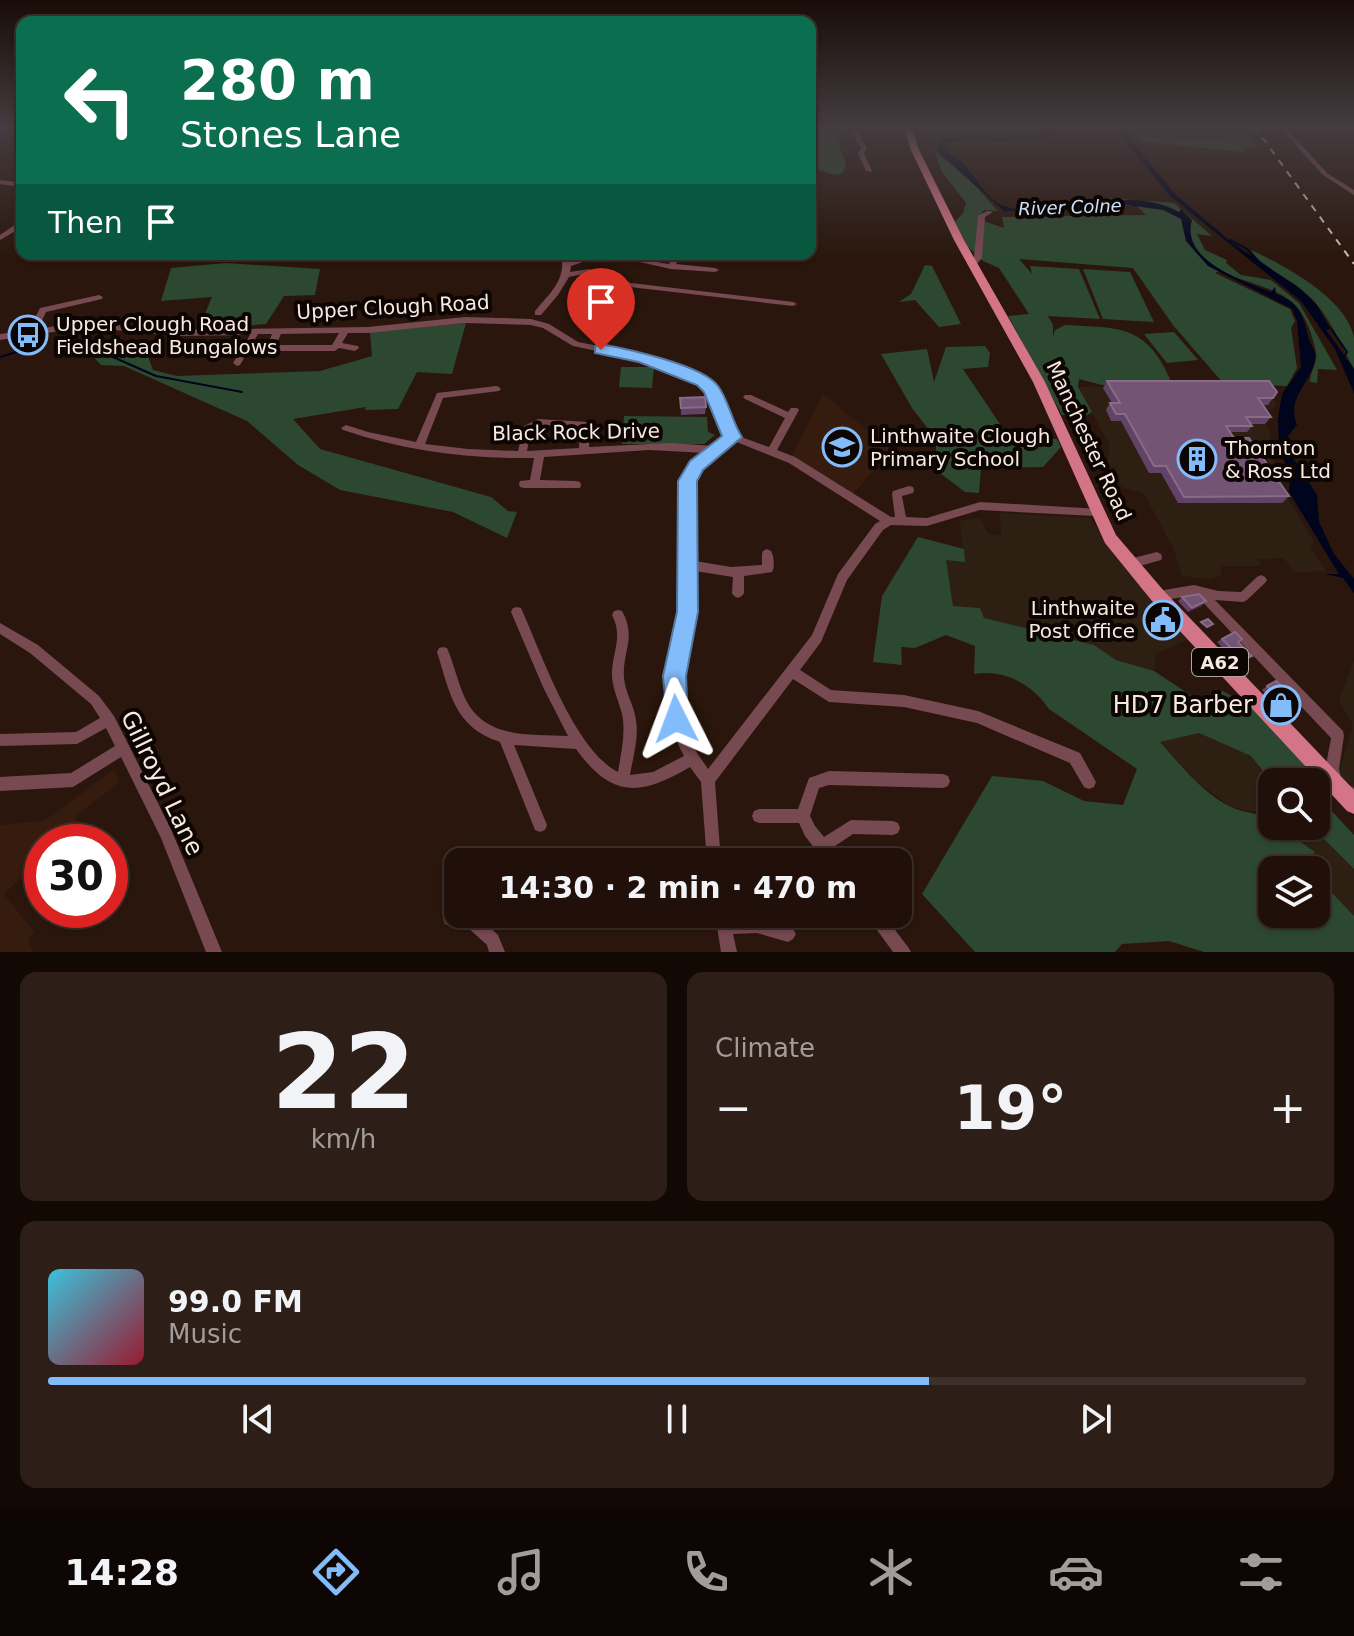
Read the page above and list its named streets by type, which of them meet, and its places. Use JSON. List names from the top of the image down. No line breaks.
{"streets":{"main road":["Manchester Road","A62"],"street":["Upper Clough Road","Black Rock Drive","Gillroyd Lane"]},"water":["River Colne"],"places":{"bus stop":["Upper Clough Road Fieldshead Bungalows"],"school or university":["Linthwaite Clough Primary School"],"building":["Thornton & Ross Ltd"],"public building":["Linthwaite Post Office"],"shop":["HD7 Barber"]},"page":{"turn":["280 m","Stones Lane"],"then":"Then","limit":"30","trip":"14:30 · 2 min · 470 m","tile":[["22","km/h"],"Climate"],"heat":["−","19°","+"],"song":["99.0 FM","Music"],"tabs":"14:28"}}
